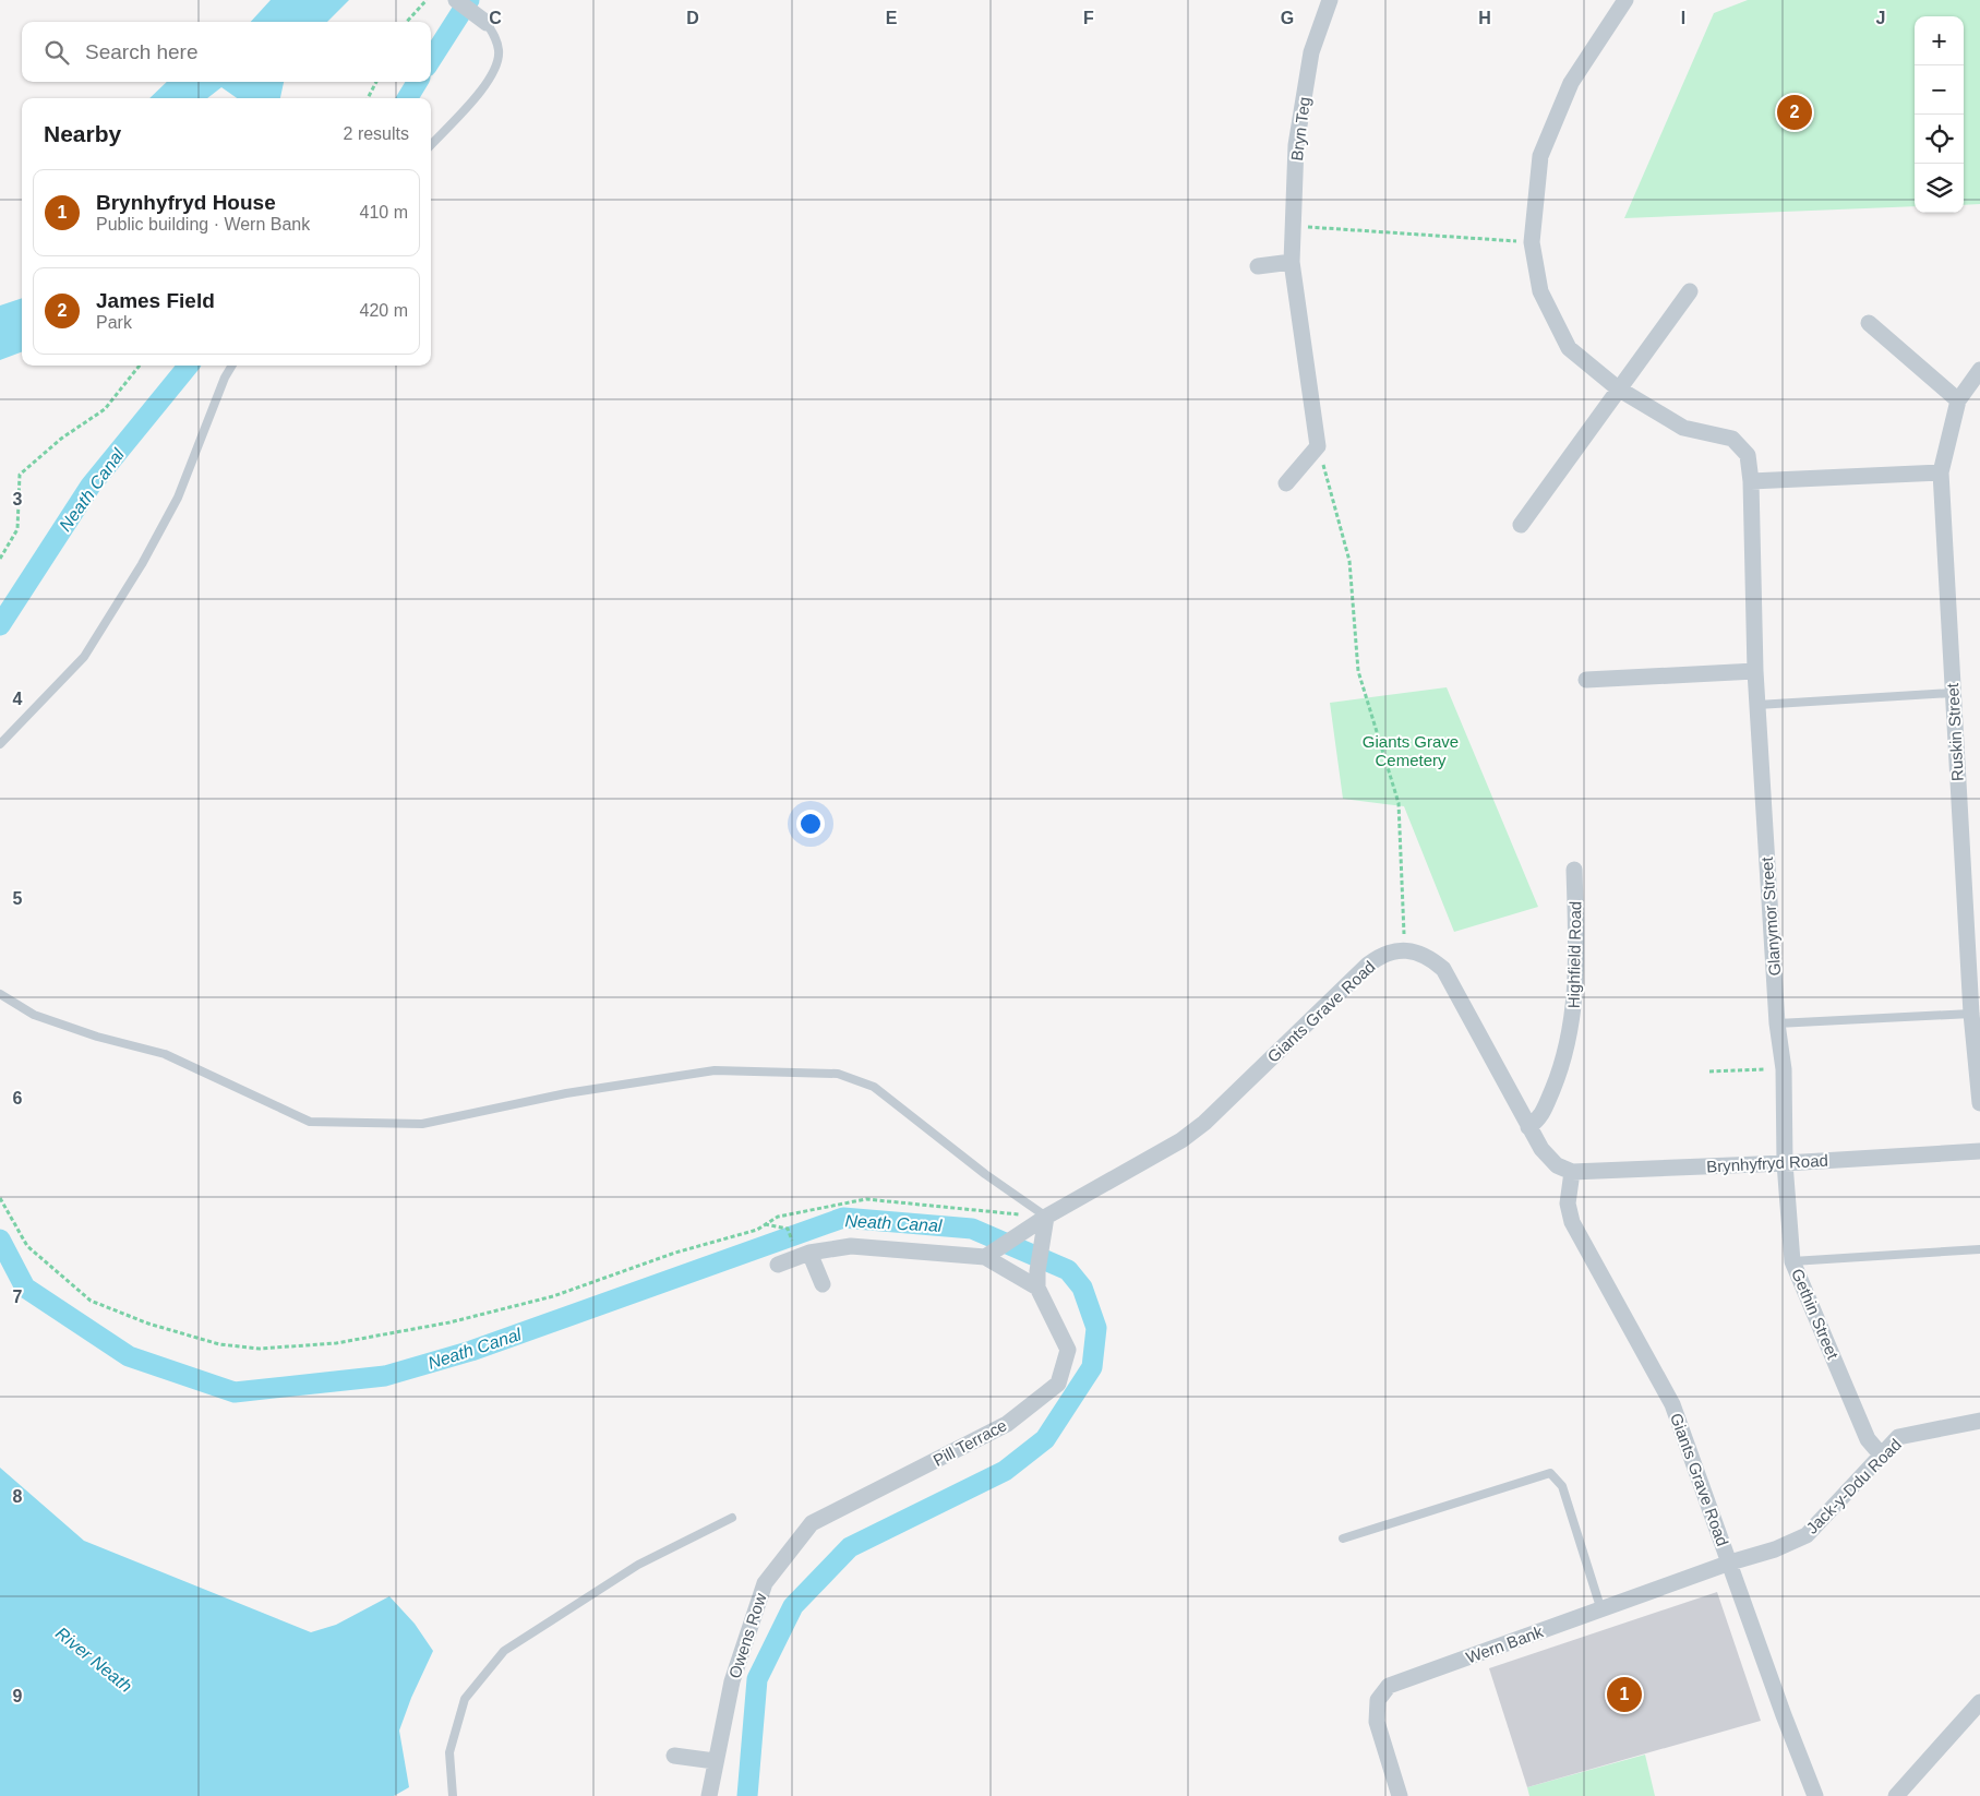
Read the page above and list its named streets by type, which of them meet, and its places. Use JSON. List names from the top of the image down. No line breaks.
{"streets":{"street":["Bryn Teg","Ruskin Street","Glanymor Street","Highfield Road","Giants Grave Road","Brynhyfryd Road","Gethin Street","Pill Terrace","Jack-y-Ddu Road","Owens Row","Wern Bank"]},"crossings":[["Glanymor Street","Brynhyfryd Road"],["Glanymor Street","Gethin Street"],["Highfield Road","Giants Grave Road"],["Giants Grave Road","Brynhyfryd Road"],["Giants Grave Road","Jack-y-Ddu Road"],["Giants Grave Road","Wern Bank"],["Brynhyfryd Road","Gethin Street"],["Gethin Street","Jack-y-Ddu Road"],["Pill Terrace","Owens Row"],["Jack-y-Ddu Road","Wern Bank"]],"water":["Neath Canal","River Neath"],"parks":["Giants Grave Cemetery"],"page":{"map_buttons":["+","−"],"search":"Search here","pins":["2","1"],"heading":["Nearby","2 results"],"list":[{"mark":"1","name":"Brynhyfryd House","note":"Public building · Wern Bank","value":"410 m"},{"mark":"2","name":"James Field","note":"Park","value":"420 m"}]},"grid":{"columns":["C","D","E","F","G","H","I","J"],"rows":["3","4","5","6","7","8","9"]}}
